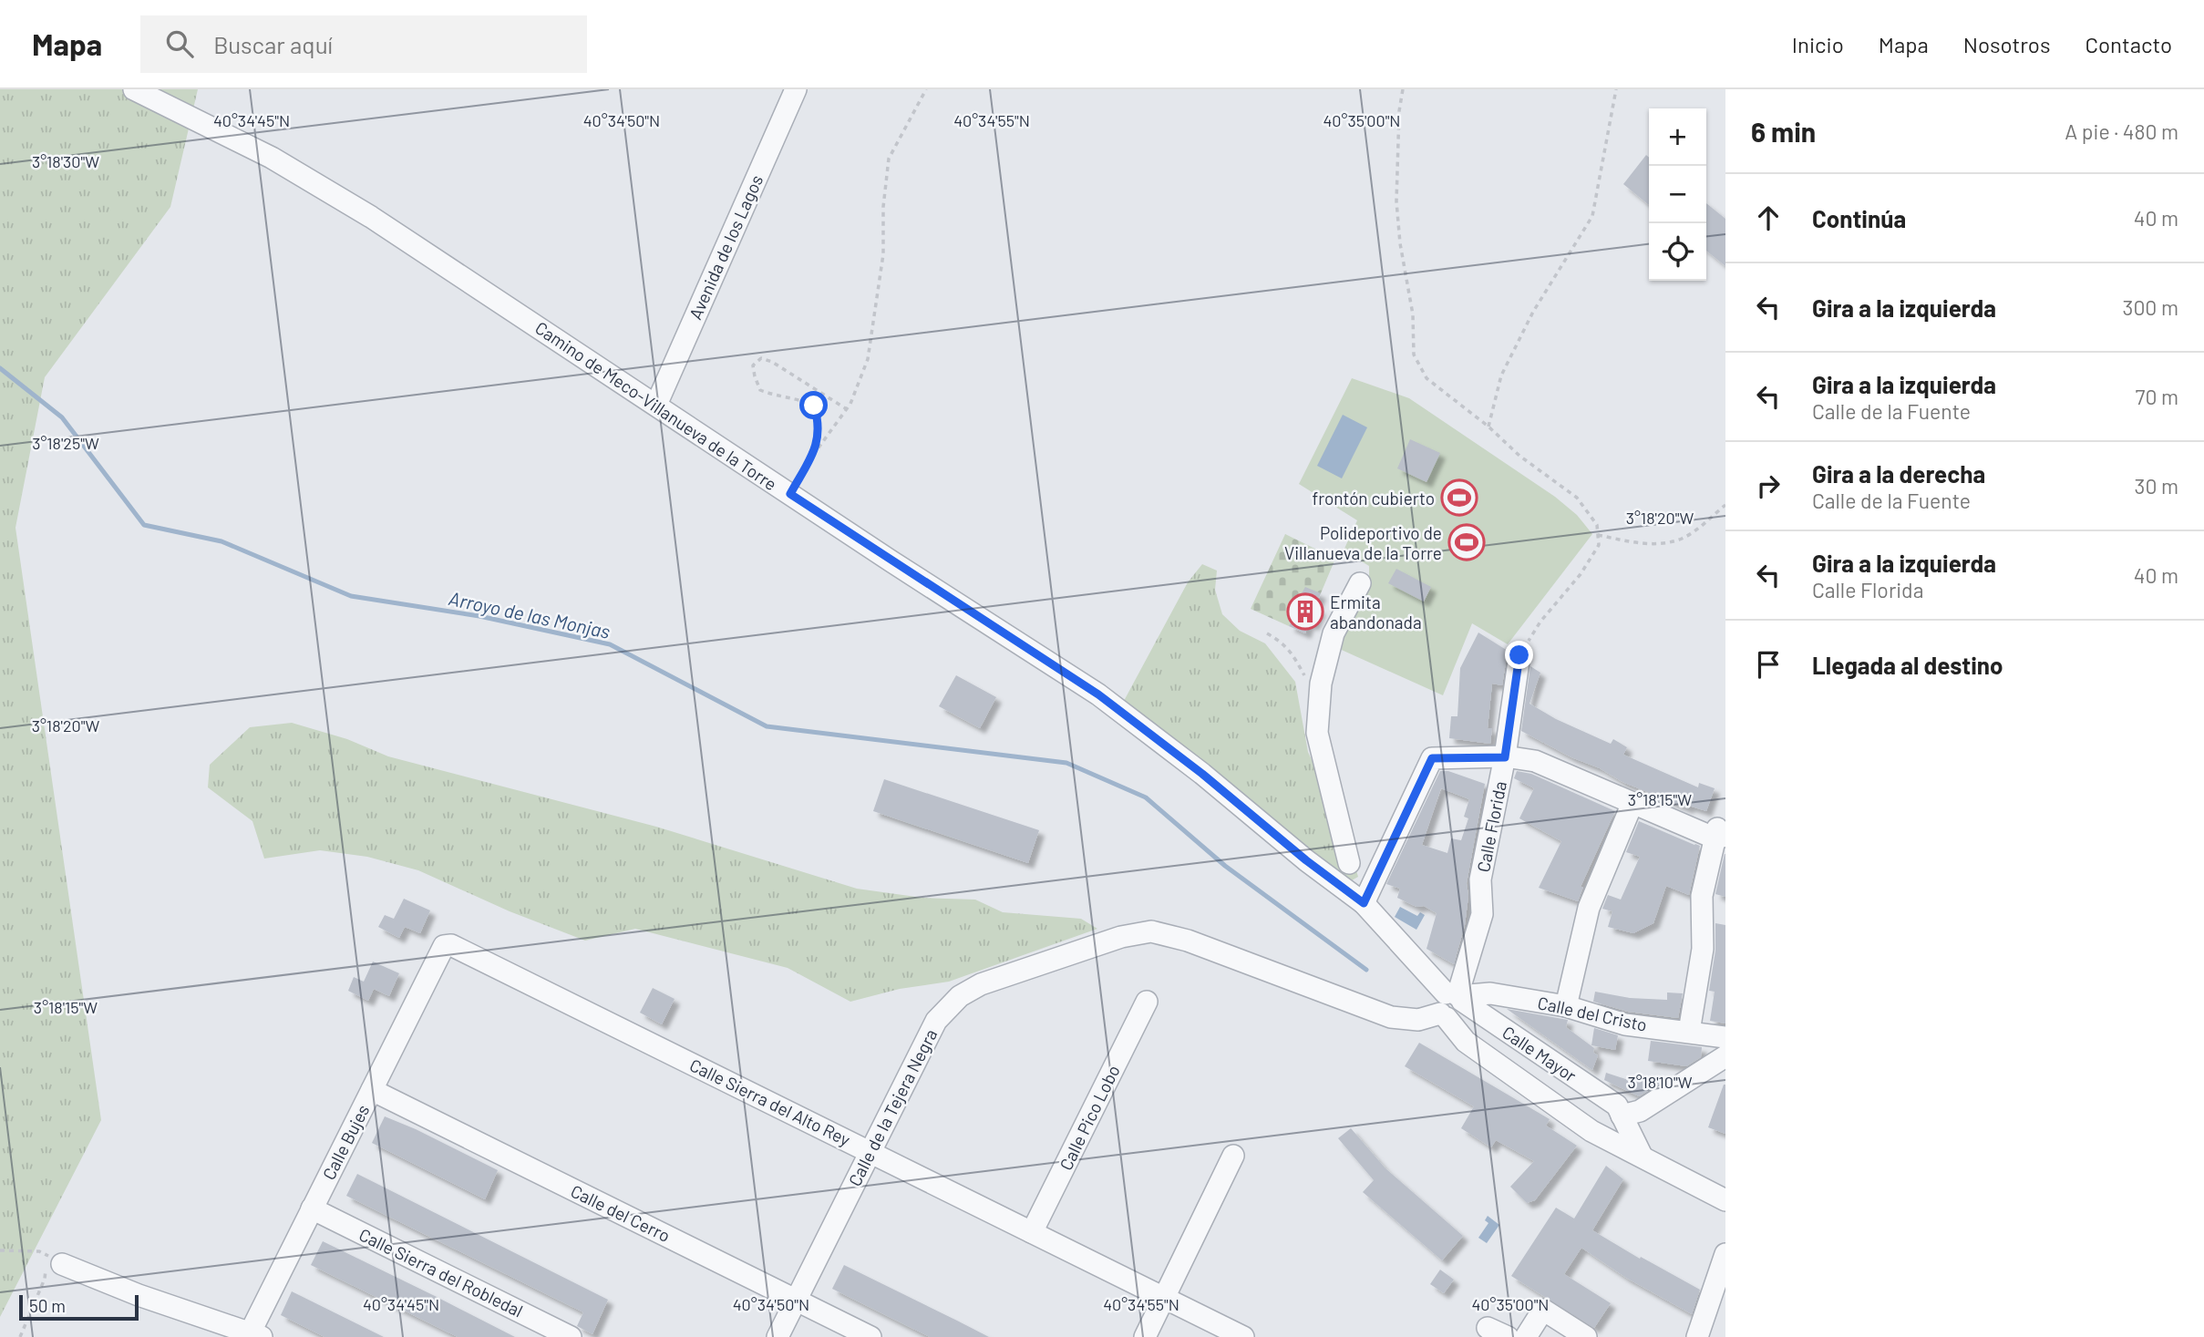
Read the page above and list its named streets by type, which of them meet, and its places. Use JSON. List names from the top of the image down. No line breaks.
{"streets":{"street":["Avenida de los Lagos","Camino de Meco-Villanueva de la Torre","Calle Florida","Calle del Cristo","Calle Mayor","Calle Sierra del Alto Rey","Calle de la Tejera Negra","Calle Pico Lobo","Calle Bujes","Calle del Cerro","Calle Sierra del Robledal"]},"crossings":[["Avenida de los Lagos","Camino de Meco-Villanueva de la Torre"],["Camino de Meco-Villanueva de la Torre","Calle Florida"],["Camino de Meco-Villanueva de la Torre","Calle del Cristo"],["Camino de Meco-Villanueva de la Torre","Calle Mayor"],["Calle Florida","Calle del Cristo"],["Calle Florida","Calle Mayor"],["Calle Florida","Calle de la Tejera Negra"],["Calle del Cristo","Calle Mayor"],["Calle Mayor","Calle de la Tejera Negra"],["Calle Sierra del Alto Rey","Calle de la Tejera Negra"],["Calle Sierra del Alto Rey","Calle Pico Lobo"],["Calle Sierra del Alto Rey","Calle Bujes"],["Calle de la Tejera Negra","Calle del Cerro"],["Calle Bujes","Calle del Cerro"],["Calle Bujes","Calle Sierra del Robledal"]],"water":["Arroyo de las Monjas"],"places":{"sports":["frontón cubierto","Polideportivo de Villanueva de la Torre"],"building":["Ermita abandonada"]},"scale_bar":"50 m","page":{"header":"Mapa","search":"Buscar aquí","nav":["Inicio","Mapa","Nosotros","Contacto"],"heading":["6 min","A pie · 480 m"],"map_buttons":["+","−"],"list":[["Continúa","40 m"],["Gira a la izquierda","300 m"],["Gira a la izquierda","Calle de la Fuente","70 m"],["Gira a la derecha","Calle de la Fuente","30 m"],["Gira a la izquierda","Calle Florida","40 m"],"Llegada al destino"],"scale":"50 m"},"coordinates":["40°34'45\"N","40°34'50\"N","40°34'55\"N","40°35'00\"N","3°18'30\"W","3°18'25\"W","3°18'20\"W","3°18'15\"W","3°18'10\"W"]}
